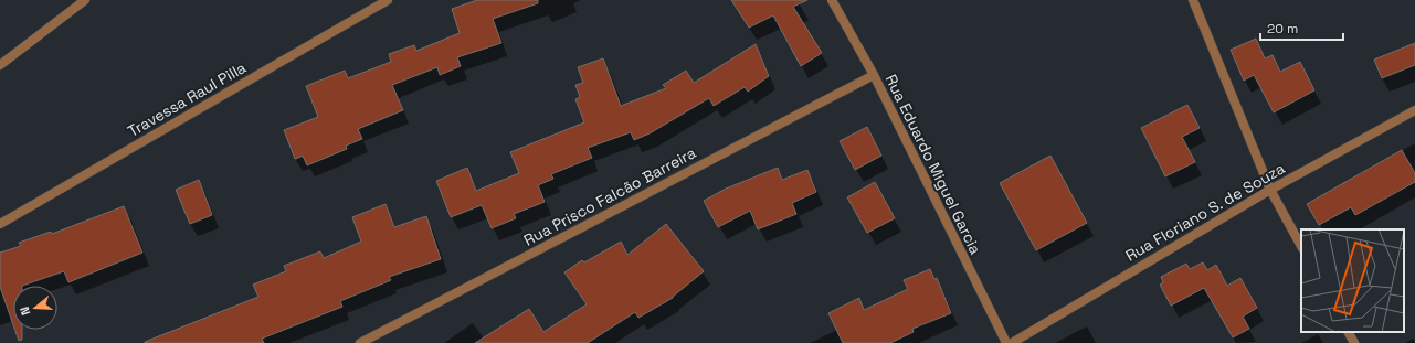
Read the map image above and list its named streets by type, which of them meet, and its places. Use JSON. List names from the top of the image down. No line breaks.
{"streets":{"street":["Travessa Raul Pilla","Rua Eduardo Miguel Garcia","Rua Prisco Falcão Barreira","Rua Floriano S. de Souza"]},"crossings":[["Rua Eduardo Miguel Garcia","Rua Prisco Falcão Barreira"]],"scale_bar":"20 m","north":"left"}
